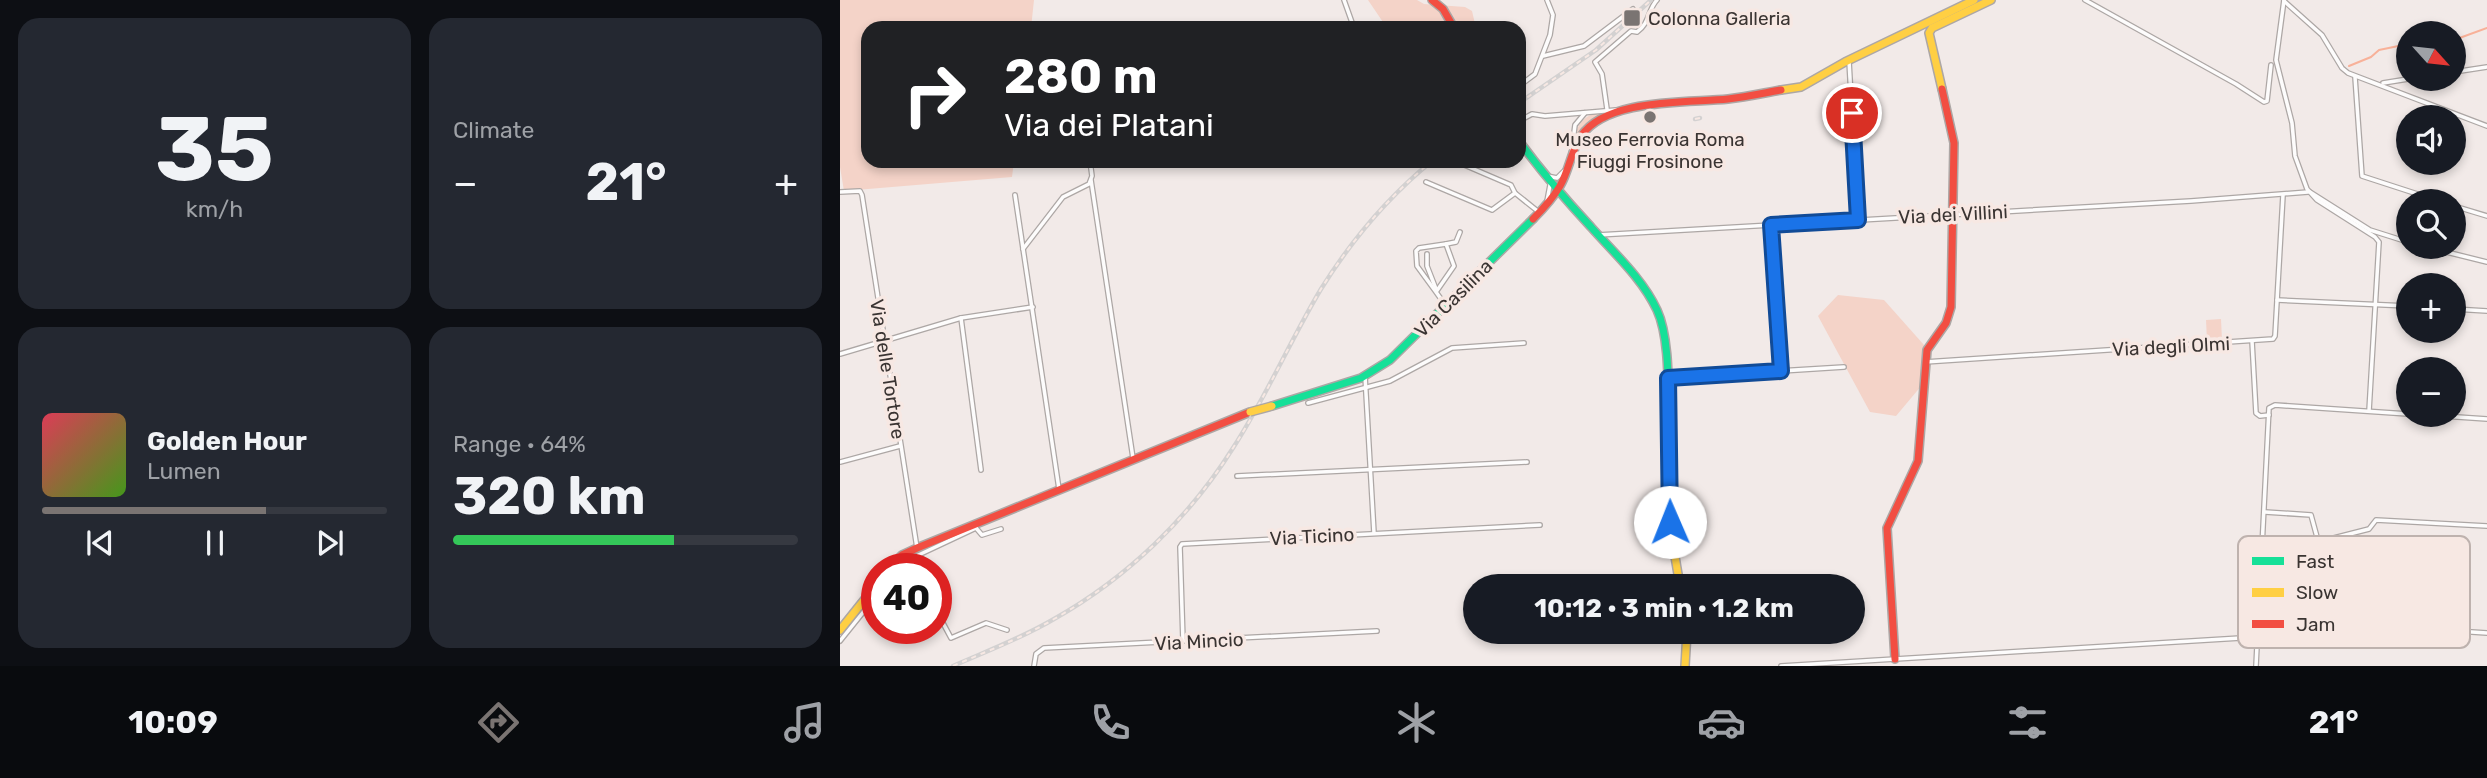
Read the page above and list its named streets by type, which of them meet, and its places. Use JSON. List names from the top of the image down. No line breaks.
{"streets":{"main road":["Via Casilina"],"street":["Via dei Villini","Via degli Olmi","Via delle Tortore","Via Ticino","Via Mincio"]},"crossings":[["Via dei Villini","Via degli Olmi"],["Via Casilina","Via delle Tortore"],["Via Ticino","Via Mincio"]],"places":{"transit":["Colonna Galleria"],"other":["Museo Ferrovia Roma Fiuggi Frosinone"]},"legend":["Fast","Slow","Jam"],"north":"bottom right","page":{"tile":[["35","km/h"],"Climate",["Range · 64%","320 km"]],"map_buttons":["+","−"],"turn":["280 m","Via dei Platani"],"heat":["−","21°","+"],"song":["Golden Hour","Lumen"],"limit":"40","trip":"10:12 · 3 min · 1.2 km","tabs":["10:09","21°"]}}
